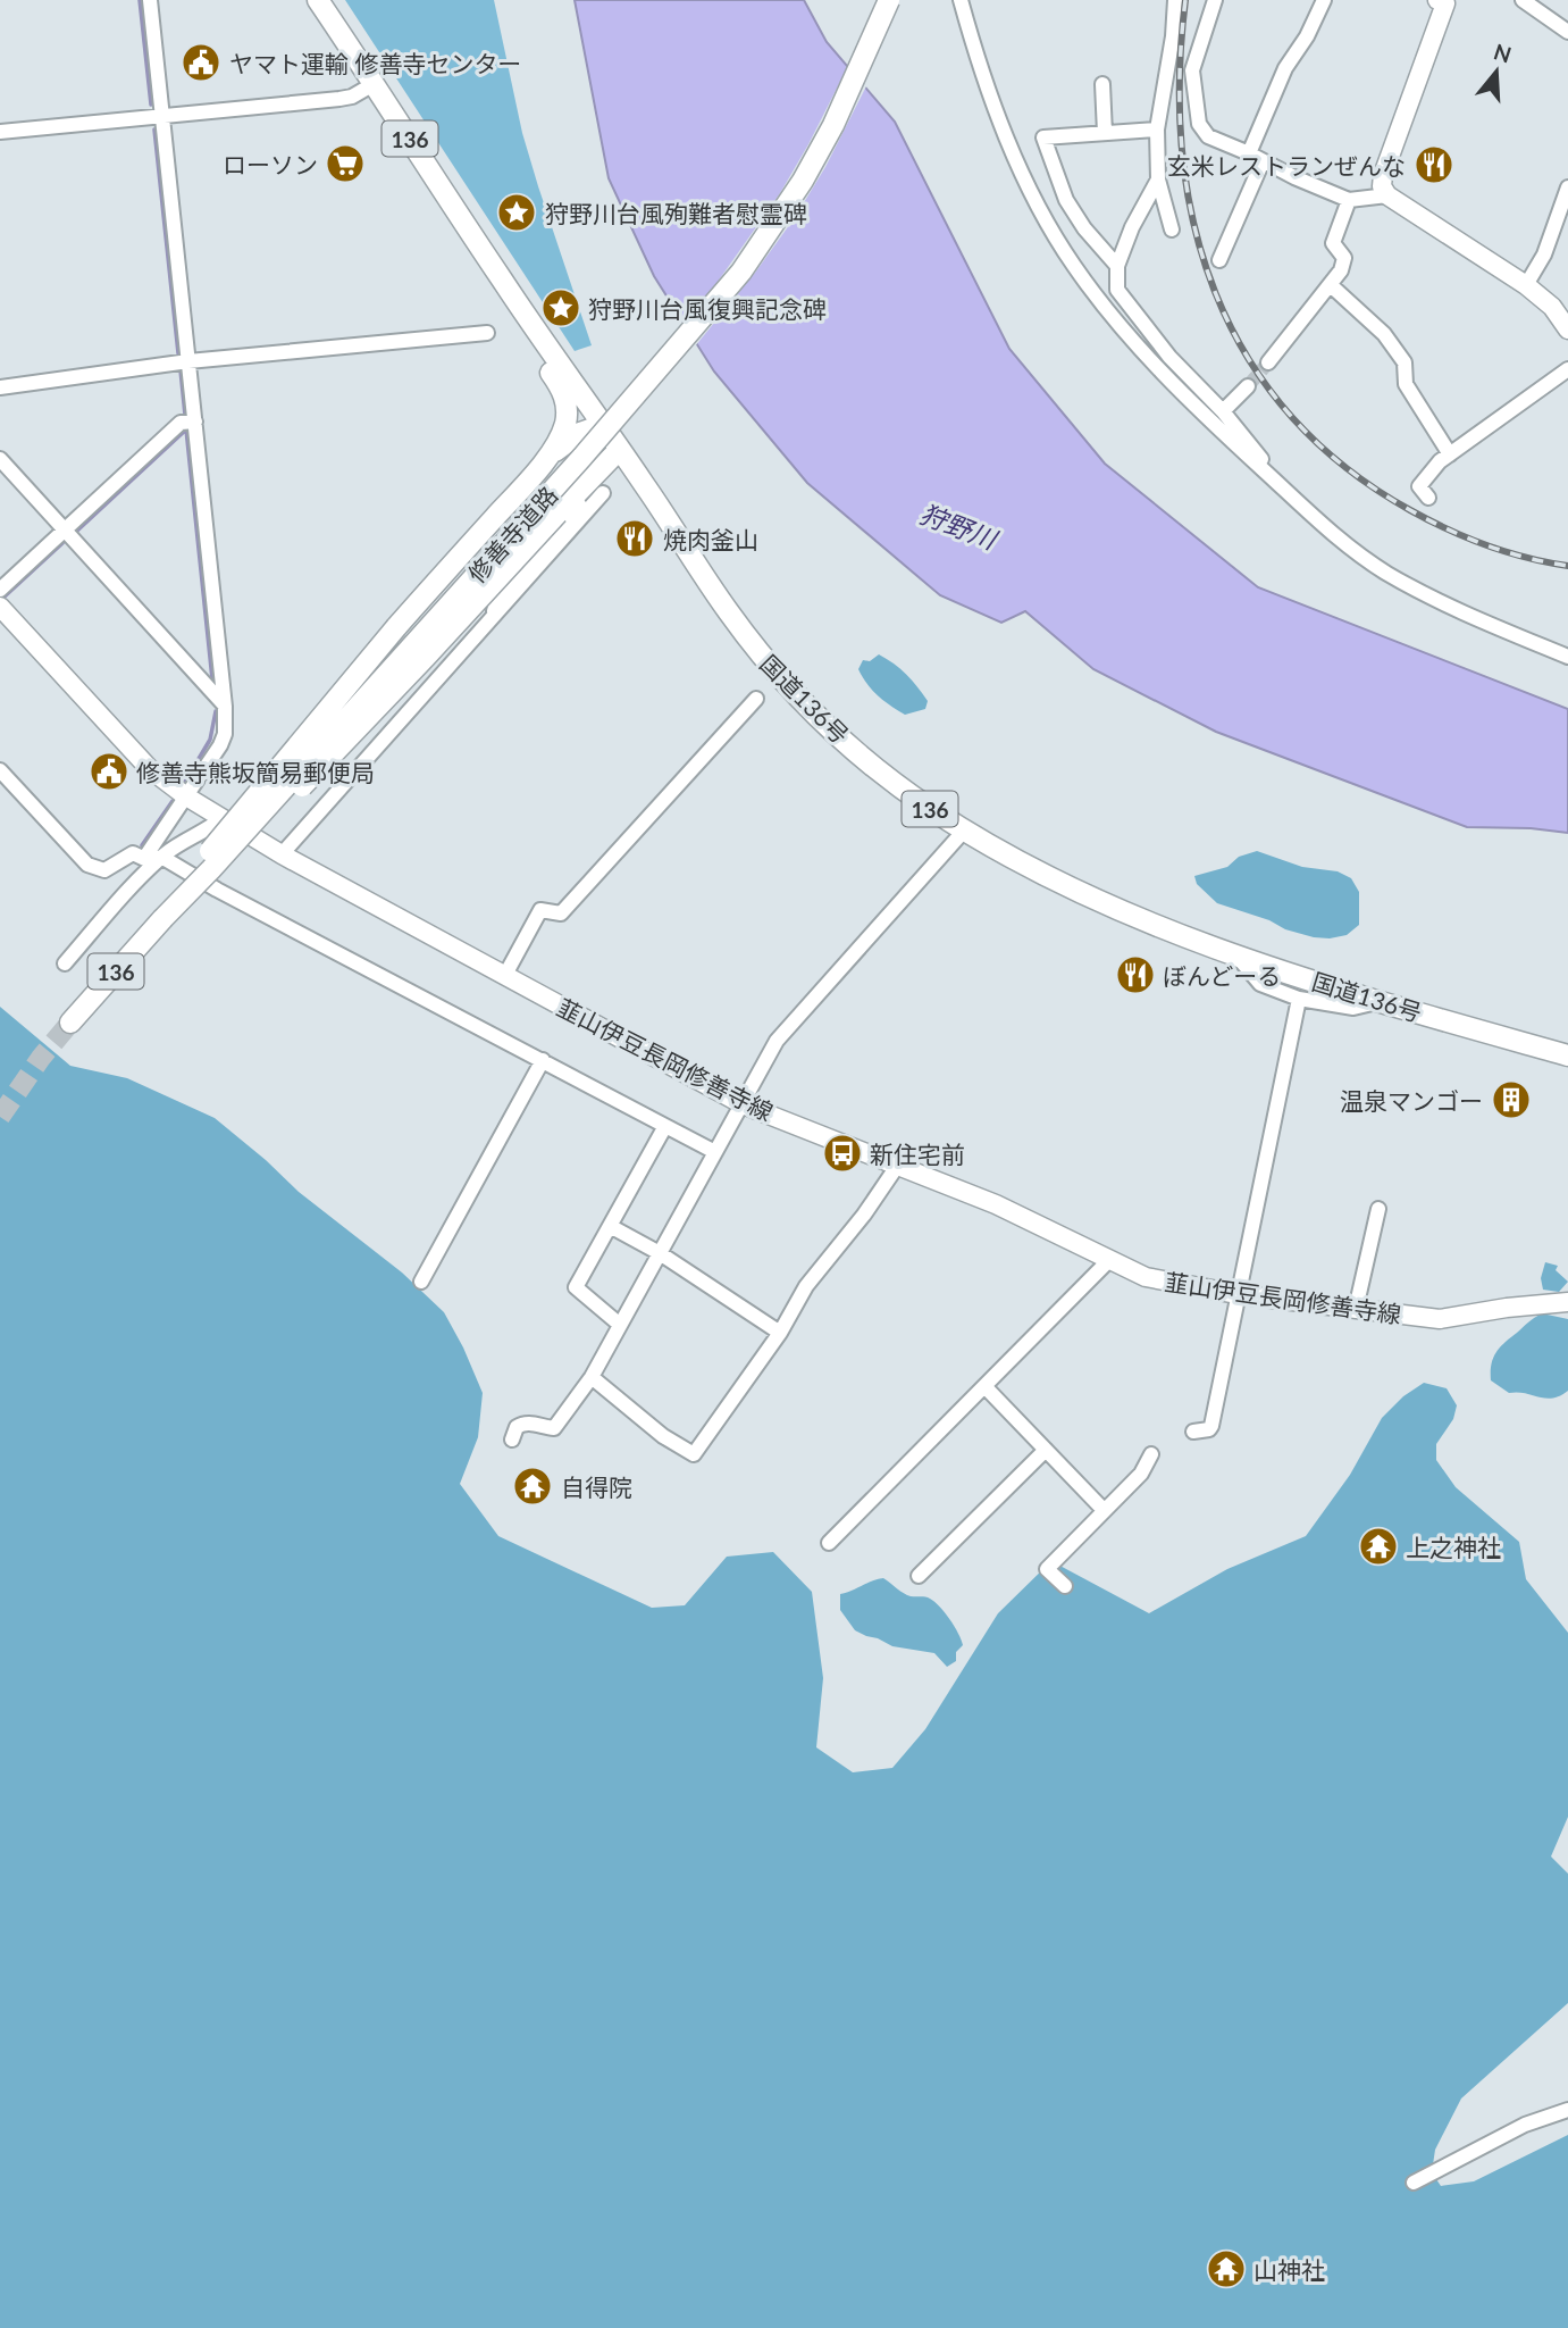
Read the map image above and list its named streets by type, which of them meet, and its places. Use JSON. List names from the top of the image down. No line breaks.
{"streets":{"highway":["136","修善寺道路","国道136号"],"main road":["韮山伊豆長岡修善寺線"]},"water":["狩野川"],"places":{"public building":["ヤマト運輸 修善寺センター","修善寺熊坂簡易郵便局"],"supermarket":["ローソン"],"restaurant":["玄米レストランぜんな","焼肉釜山","ぼんどーる"],"place":["狩野川台風殉難者慰霊碑","狩野川台風復興記念碑"],"building":["温泉マンゴー"],"bus stop":["新住宅前"],"temple":["自得院","上之神社","山神社"]},"north":"top"}
